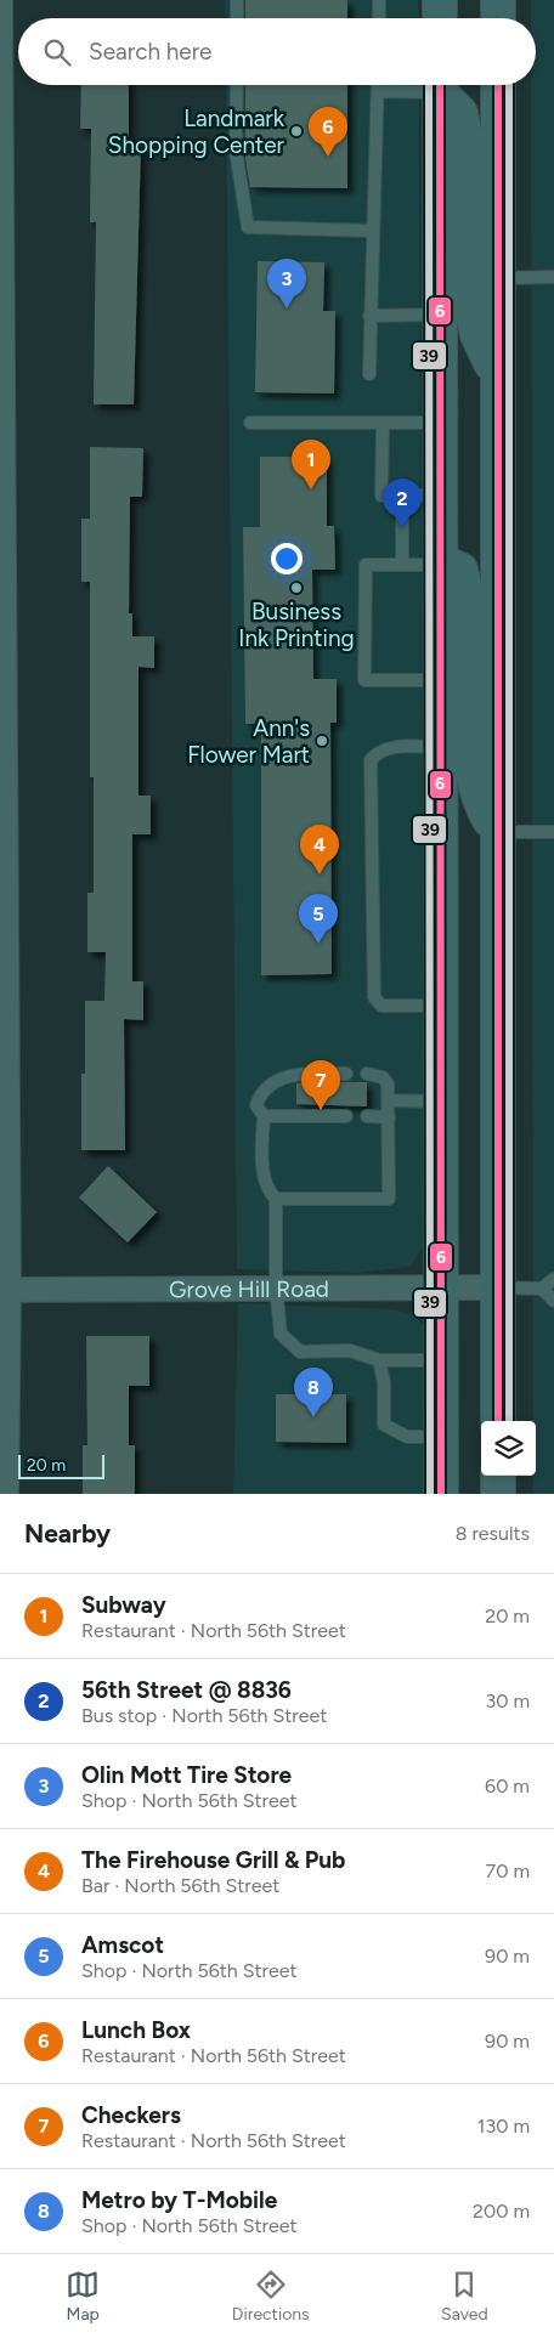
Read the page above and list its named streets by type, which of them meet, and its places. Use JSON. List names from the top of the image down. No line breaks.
{"streets":{"street":["Grove Hill Road"]},"places":["Landmark Shopping Center","Business Ink Printing","Ann's Flower Mart"],"lines":["transit line 6","transit line 39"],"scale_bar":"20 m","page":{"search":"Search here","pins":["6","3","1","2","4","5","7","8"],"scale":"20 m","heading":["Nearby","8 results"],"list":[{"mark":"1","name":"Subway","note":"Restaurant · North 56th Street","value":"20 m"},{"mark":"2","name":"56th Street @ 8836","note":"Bus stop · North 56th Street","value":"30 m"},{"mark":"3","name":"Olin Mott Tire Store","note":"Shop · North 56th Street","value":"60 m"},{"mark":"4","name":"The Firehouse Grill & Pub","note":"Bar · North 56th Street","value":"70 m"},{"mark":"5","name":"Amscot","note":"Shop · North 56th Street","value":"90 m"},{"mark":"6","name":"Lunch Box","note":"Restaurant · North 56th Street","value":"90 m"},{"mark":"7","name":"Checkers","note":"Restaurant · North 56th Street","value":"130 m"},{"mark":"8","name":"Metro by T-Mobile","note":"Shop · North 56th Street","value":"200 m"}],"nav":["Map","Directions","Saved"]}}
